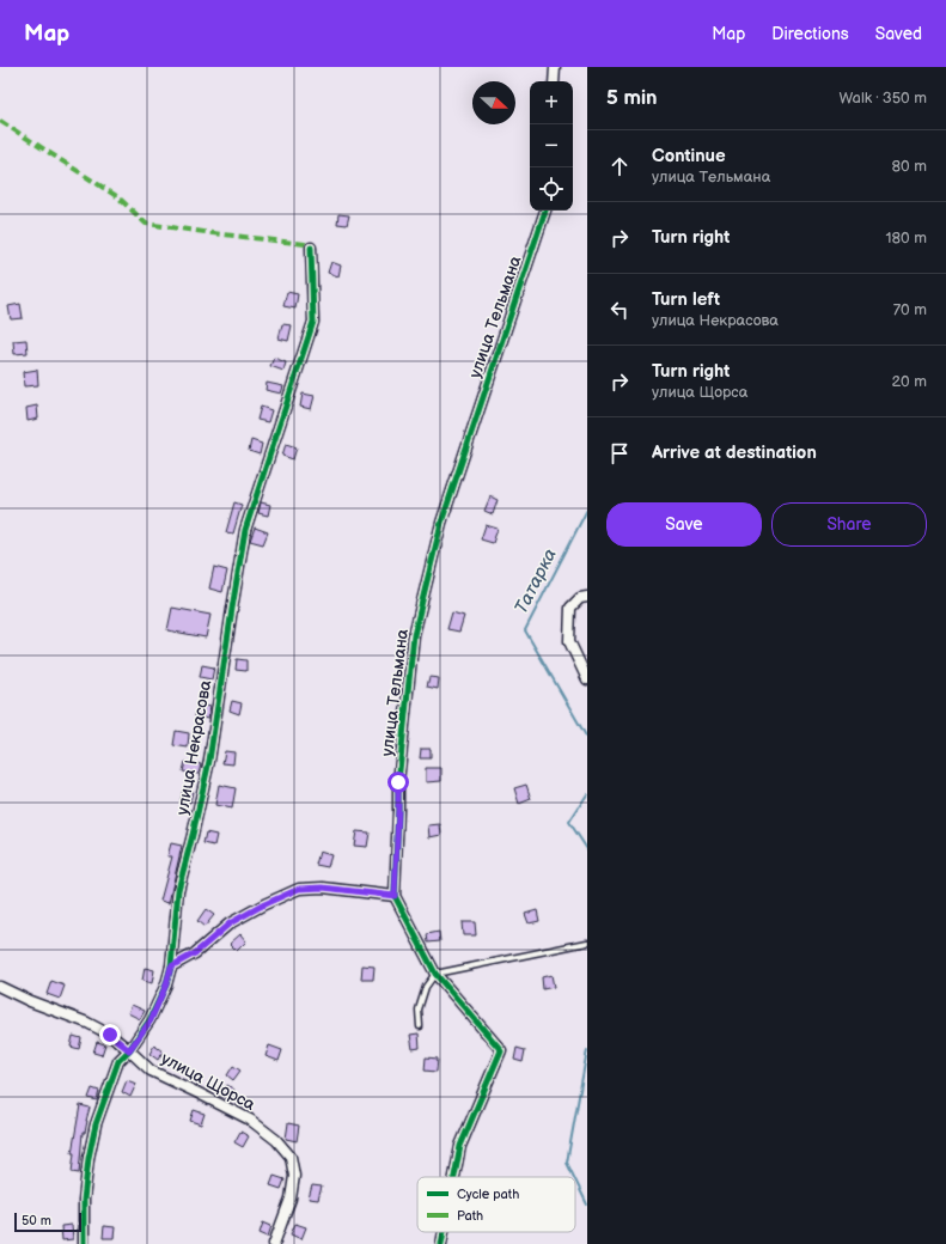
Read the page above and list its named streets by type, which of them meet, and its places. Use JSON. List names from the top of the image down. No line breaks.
{"streets":{"street":["улица Тельмана","улица Некрасова","улица Щорса"]},"crossings":[["улица Некрасова","улица Щорса"]],"water":["Татарка"],"legend":["Cycle path","Path"],"scale_bar":"50 m","north":"right","page":{"header":"Map","nav":["Map","Directions","Saved"],"heading":["5 min","Walk · 350 m"],"map_buttons":["+","−"],"list":[["Continue","улица Тельмана","80 m"],["Turn right","180 m"],["Turn left","улица Некрасова","70 m"],["Turn right","улица Щорса","20 m"],"Arrive at destination"],"buttons":["Save","Share"],"scale":"50 m"}}
